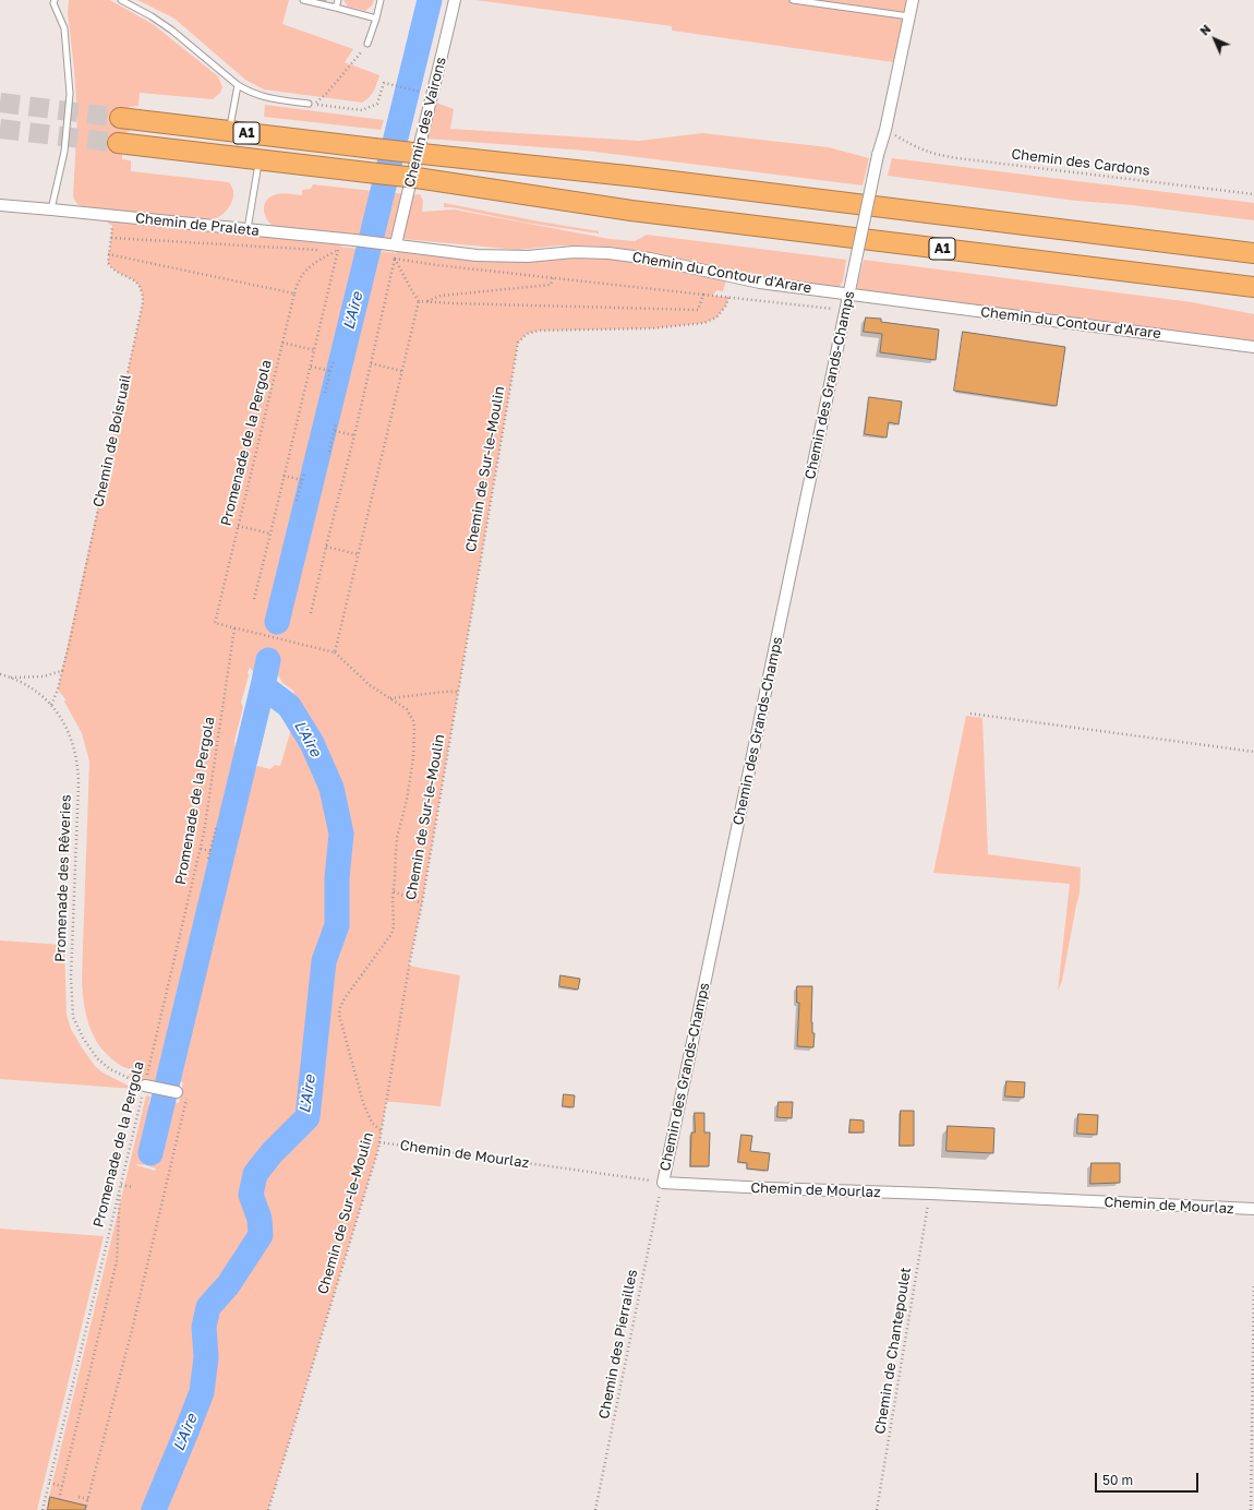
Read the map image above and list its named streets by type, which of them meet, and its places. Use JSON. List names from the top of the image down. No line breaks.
{"streets":{"highway":["A1"],"street":["Chemin des Vairons","Chemin de Praleta","Chemin du Contour d'Arare","Chemin des Grands-Champs","Chemin de Mourlaz"],"path":["Chemin des Cardons","Chemin de Boisruail","Promenade de la Pergola","Chemin de Sur-le-Moulin","Promenade des Rêveries","Chemin des Pierrailles","Chemin de Chantepoulet"]},"crossings":[["Chemin des Vairons","Chemin de Praleta"],["Chemin des Vairons","Chemin du Contour d'Arare"],["Chemin de Praleta","Chemin du Contour d'Arare"],["Chemin du Contour d'Arare","Chemin des Grands-Champs"],["Chemin des Grands-Champs","Chemin de Mourlaz"],["Chemin des Grands-Champs","Chemin des Pierrailles"],["Chemin de Boisruail","Promenade des Rêveries"],["Promenade de la Pergola","Promenade des Rêveries"],["Chemin de Sur-le-Moulin","Chemin de Mourlaz"],["Chemin de Mourlaz","Chemin des Pierrailles"],["Chemin de Mourlaz","Chemin de Chantepoulet"]],"water":["L'Aire"],"scale_bar":"50 m","north":"top left"}
